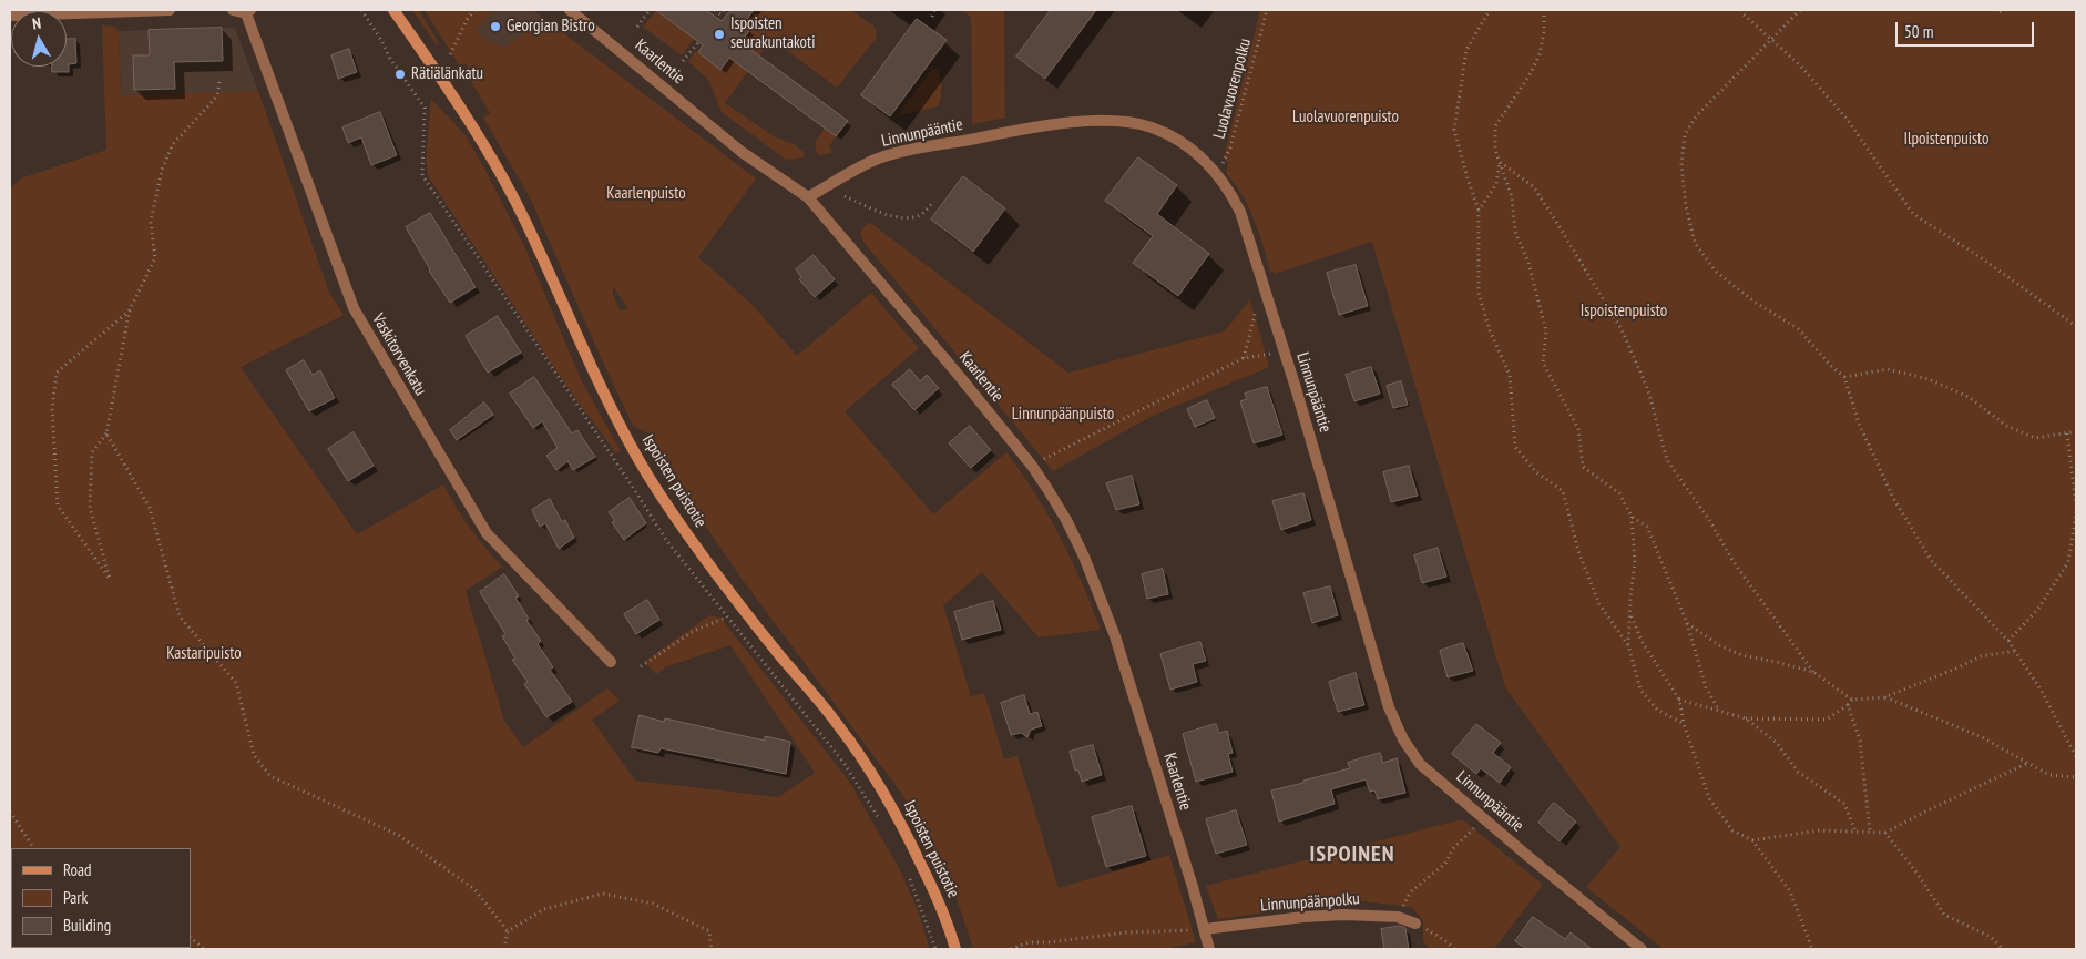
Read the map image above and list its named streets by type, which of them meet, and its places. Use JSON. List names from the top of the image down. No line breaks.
{"streets":{"main road":["Ispoisten puistotie"],"street":["Kaarlentie","Linnunpääntie","Vaskitorvenkatu","Linnunpäänpolku"],"path":["Luolavuorenpolku"]},"crossings":[["Kaarlentie","Linnunpääntie"],["Kaarlentie","Linnunpäänpolku"],["Luolavuorenpolku","Linnunpääntie"]],"districts":["ISPOINEN"],"parks":["Luolavuorenpuisto","Ilpoistenpuisto","Kaarlenpuisto","Ispoistenpuisto","Linnunpäänpuisto","Kastaripuisto"],"places":["Georgian Bistro","Ispoisten seurakuntakoti","Rätiälänkatu"],"legend":["Road","Park","Building"],"scale_bar":"50 m","north":"top"}
